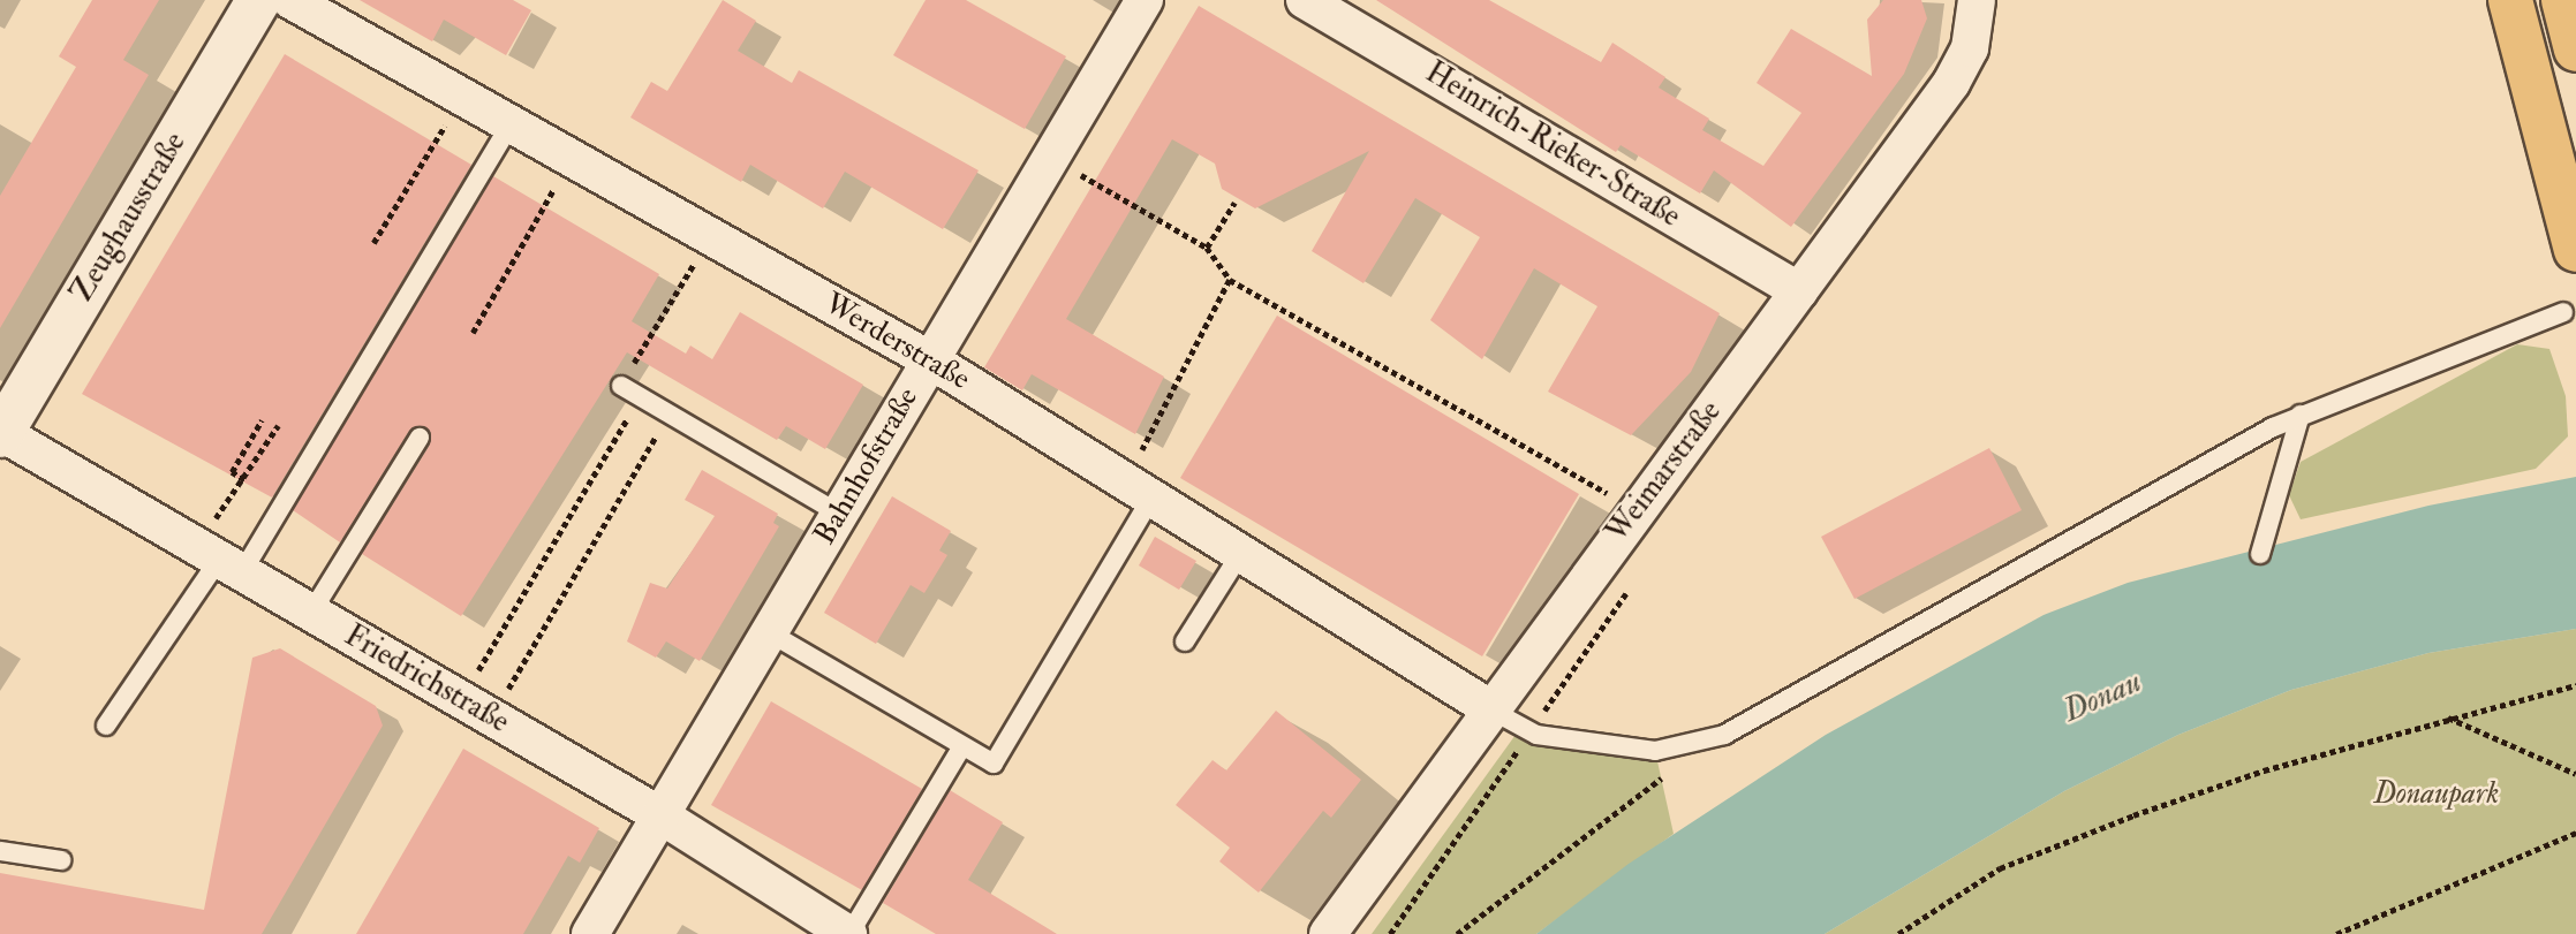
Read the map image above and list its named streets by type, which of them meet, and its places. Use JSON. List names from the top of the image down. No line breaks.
{"streets":{"street":["Heinrich-Rieker-Straße","Zeughausstraße","Werderstraße","Bahnhofstraße","Weimarstraße","Friedrichstraße"]},"crossings":[["Heinrich-Rieker-Straße","Weimarstraße"],["Zeughausstraße","Friedrichstraße"],["Werderstraße","Bahnhofstraße"],["Werderstraße","Weimarstraße"],["Bahnhofstraße","Friedrichstraße"]],"water":["Donau"],"parks":["Donaupark"]}
